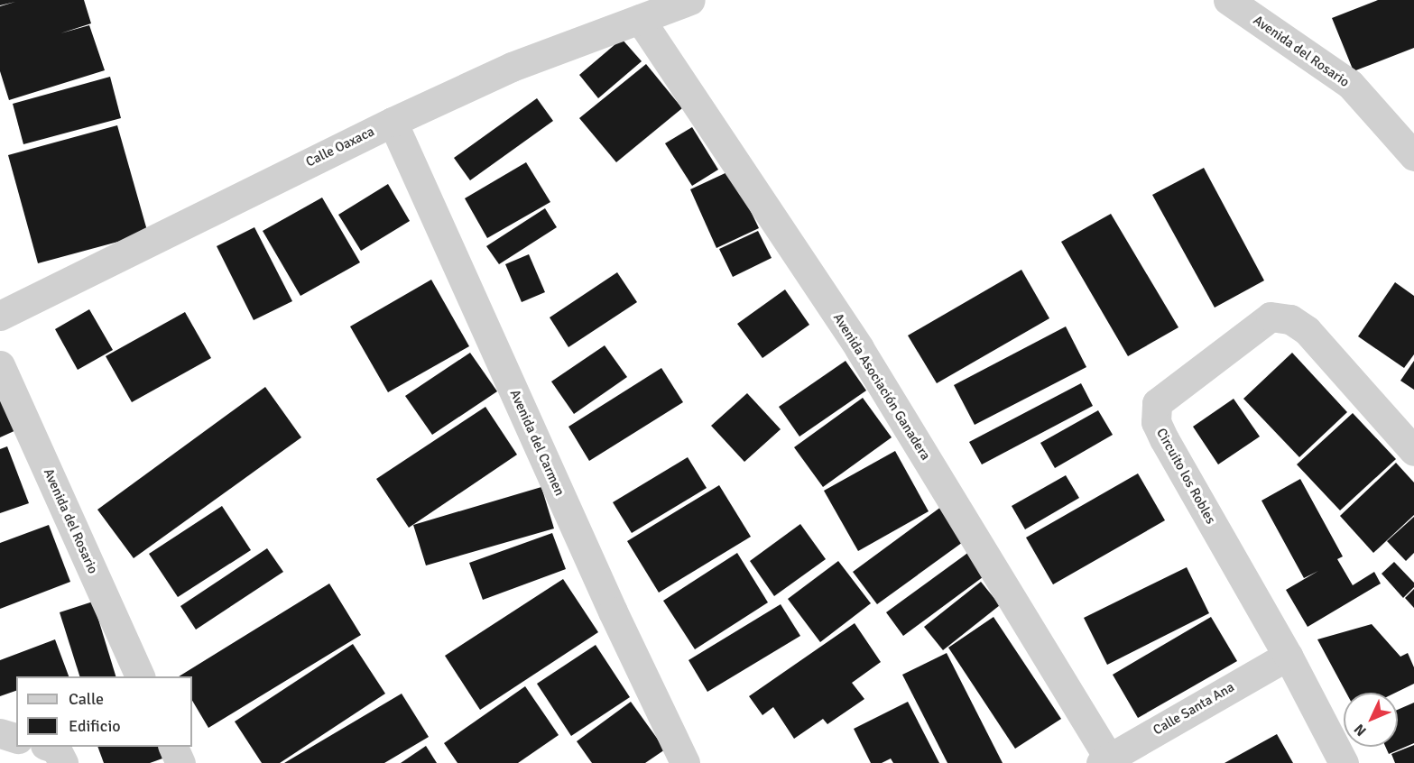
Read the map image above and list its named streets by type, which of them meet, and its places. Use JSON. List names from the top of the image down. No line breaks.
{"streets":{"street":["Avenida del Rosario","Calle Oaxaca","Avenida Asociación Ganadera","Avenida del Carmen","Circuito los Robles","Calle Santa Ana"]},"crossings":[["Calle Oaxaca","Avenida Asociación Ganadera"],["Calle Oaxaca","Avenida del Carmen"],["Avenida Asociación Ganadera","Calle Santa Ana"],["Circuito los Robles","Calle Santa Ana"]],"legend":["Calle","Edificio"],"north":"bottom left"}
